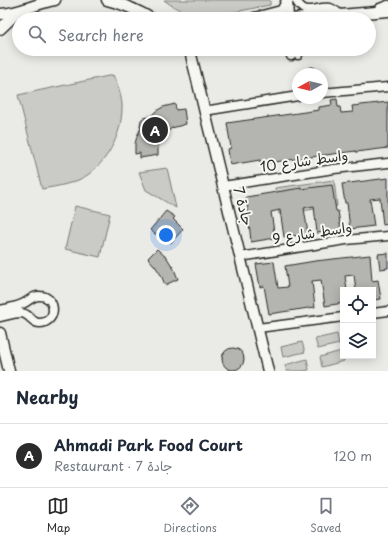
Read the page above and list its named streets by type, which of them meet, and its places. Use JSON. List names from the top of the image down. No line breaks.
{"streets":{"main road":["جادة 7"],"street":["واسط شارع 10","واسط شارع 9"]},"crossings":[["واسط شارع 10","جادة 7"],["جادة 7","واسط شارع 9"]],"north":"left","page":{"search":"Search here","pins":"A","heading":"Nearby","list":[{"mark":"A","name":"Ahmadi Park Food Court","note":"Restaurant · جادة 7","value":"120 m"}],"nav":["Map","Directions","Saved"]}}
